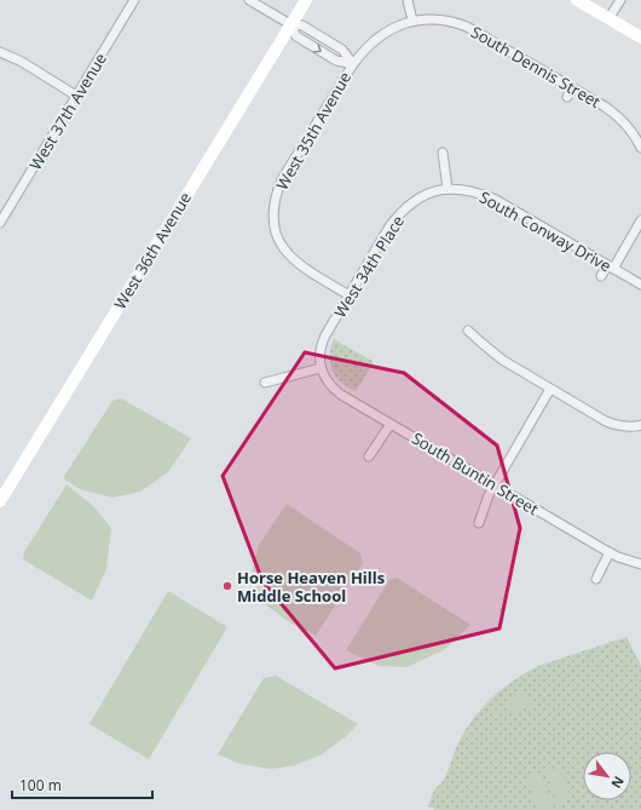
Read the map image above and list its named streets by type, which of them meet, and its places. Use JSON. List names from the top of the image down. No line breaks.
{"streets":{"street":["South Dennis Street","West 37th Avenue","West 35th Avenue","South Conway Drive","West 36th Avenue","West 34th Place","South Buntin Street"]},"crossings":[["South Dennis Street","West 35th Avenue"],["West 35th Avenue","West 34th Place"],["South Conway Drive","West 34th Place"],["West 34th Place","South Buntin Street"]],"places":["Horse Heaven Hills Middle School"],"scale_bar":"100 m","north":"bottom right"}
